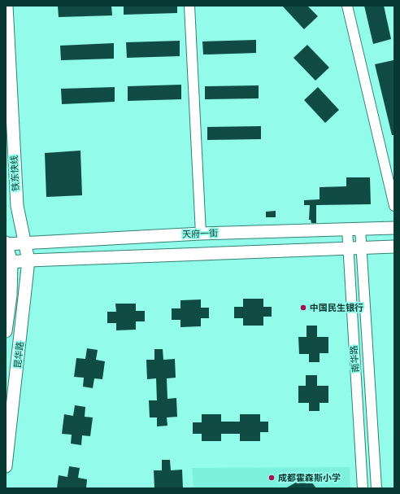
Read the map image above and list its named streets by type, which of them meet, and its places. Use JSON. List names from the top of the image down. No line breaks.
{"streets":{"main road":["铁东快线","天府一街","昆华路"],"street":["南华路"]},"crossings":[["铁东快线","天府一街"],["铁东快线","昆华路"],["天府一街","昆华路"],["天府一街","南华路"]],"places":["中国民生银行","成都霍森斯小学"]}
